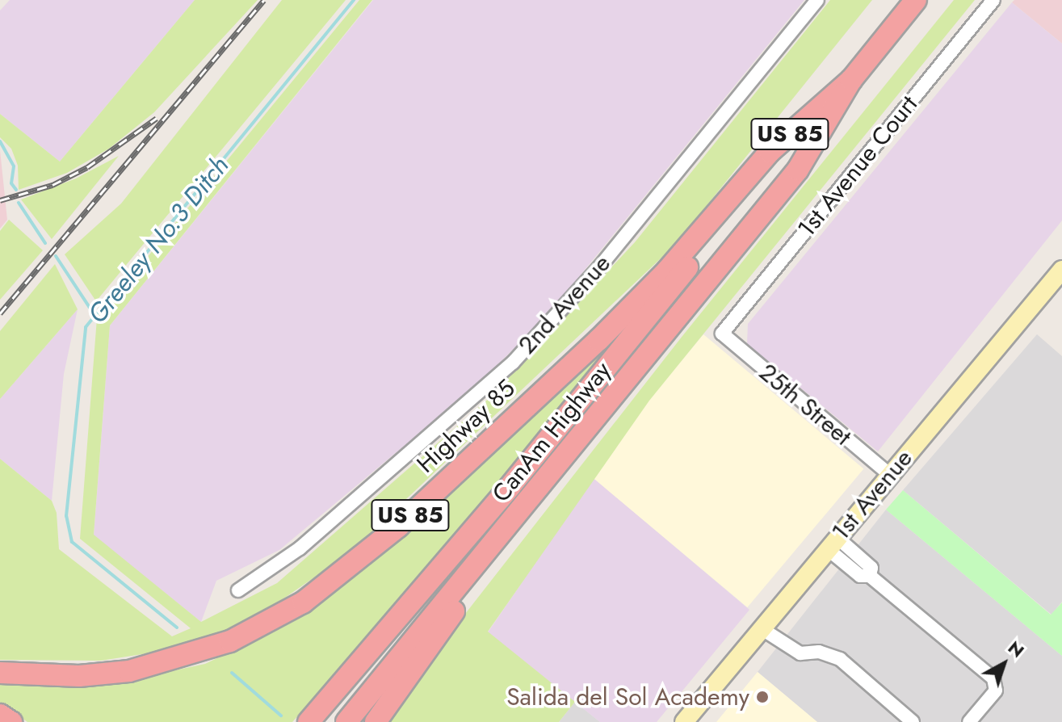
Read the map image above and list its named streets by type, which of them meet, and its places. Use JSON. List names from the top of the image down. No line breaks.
{"streets":{"highway":["US 85","Highway 85","CanAm Highway"],"main road":["1st Avenue"],"street":["1st Avenue Court","2nd Avenue","25th Street"]},"crossings":[["US 85","CanAm Highway"],["1st Avenue Court","25th Street"],["25th Street","1st Avenue"],["Highway 85","CanAm Highway"]],"water":["Greeley No.3 Ditch"],"places":["Salida del Sol Academy"],"north":"top right"}
